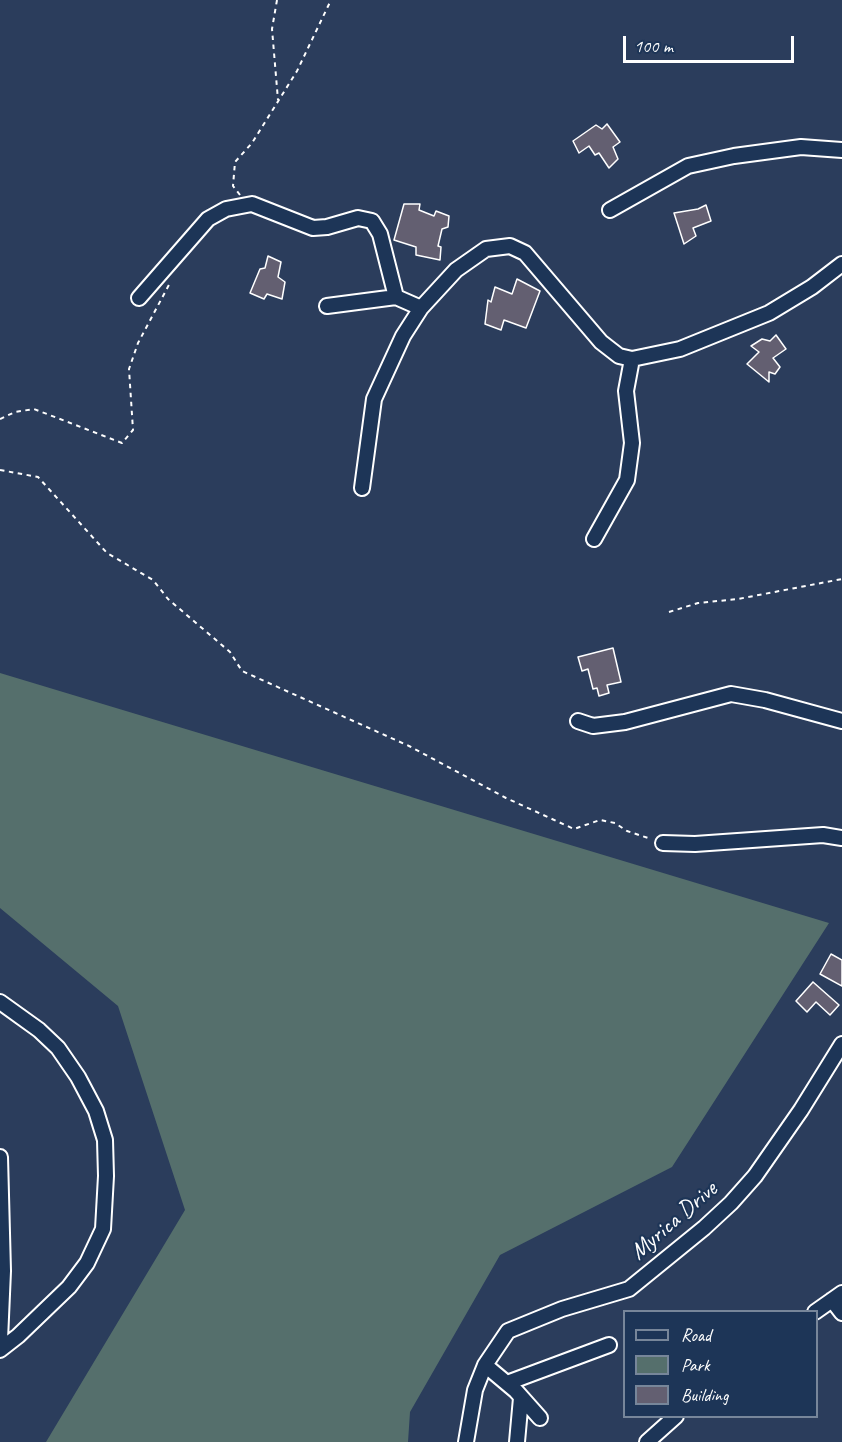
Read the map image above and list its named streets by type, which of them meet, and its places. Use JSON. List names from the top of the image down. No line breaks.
{"streets":{"street":["Myrica Drive"]},"legend":["Road","Park","Building"],"scale_bar":"100 m"}
